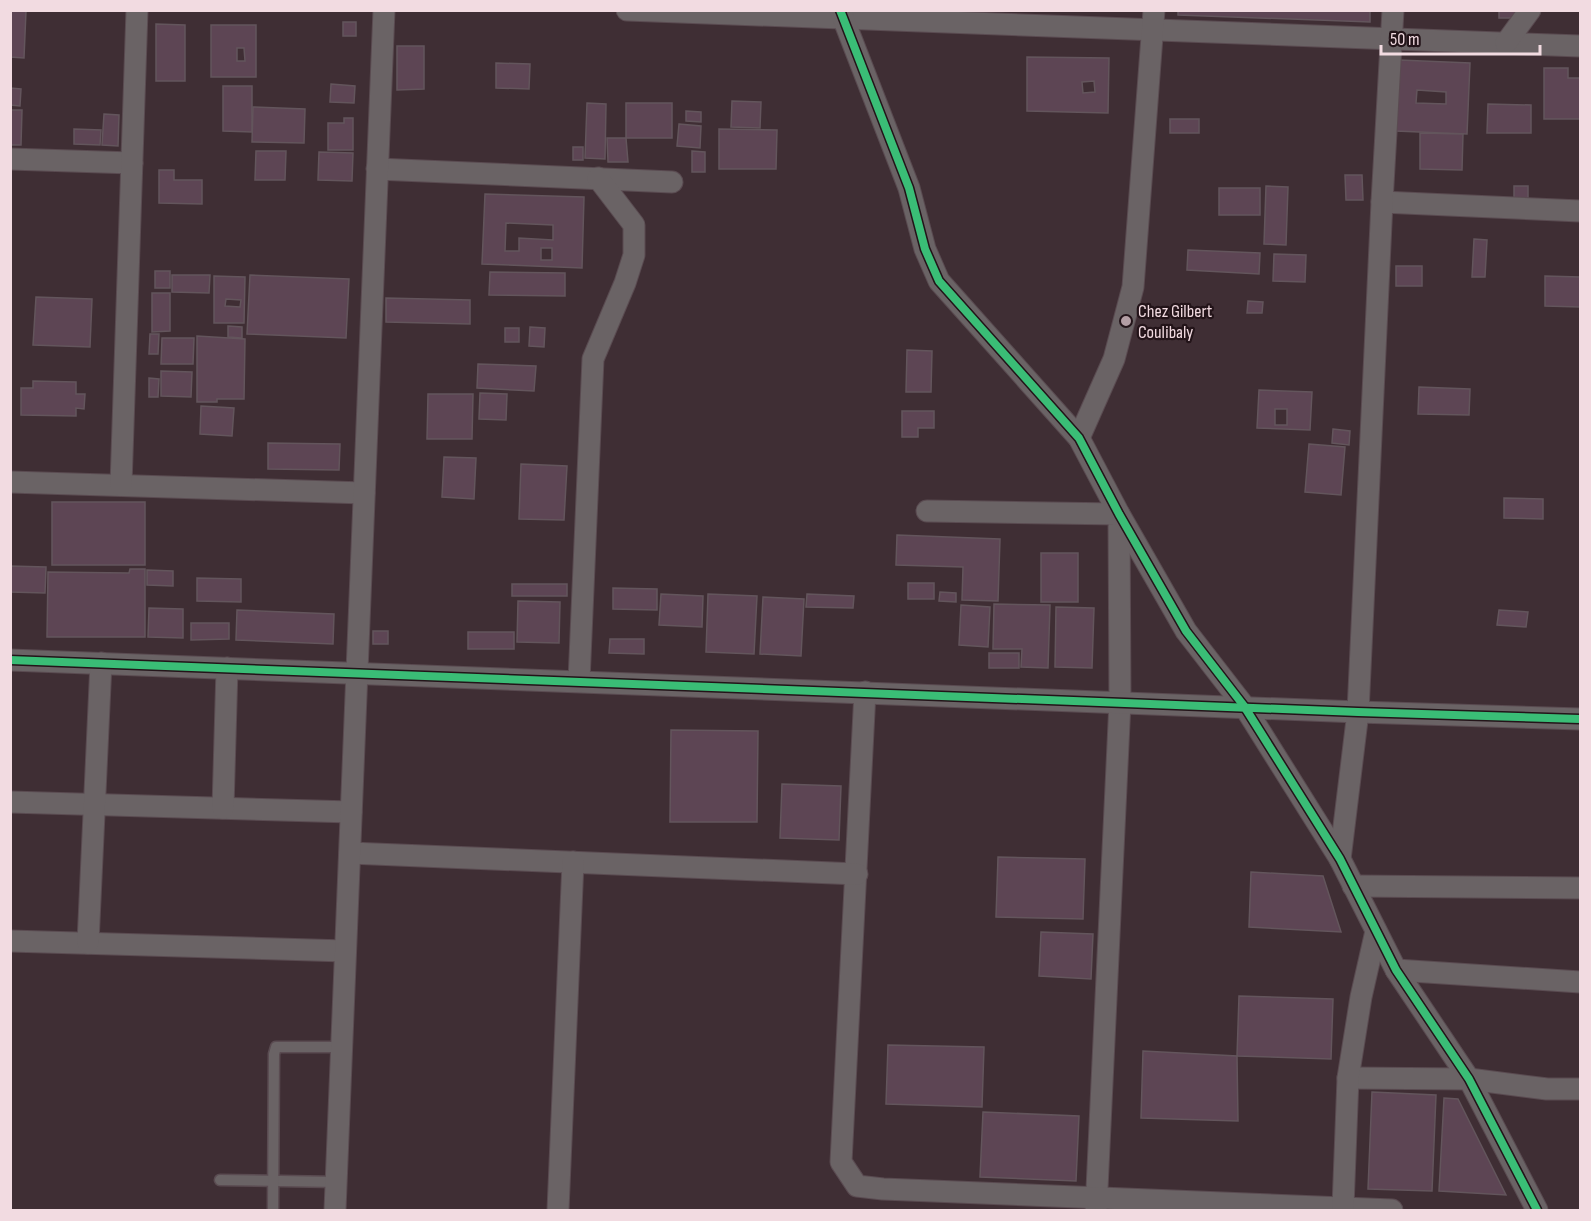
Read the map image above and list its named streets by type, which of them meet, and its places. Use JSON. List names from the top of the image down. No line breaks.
{"places":["Chez Gilbert Coulibaly"],"scale_bar":"50 m"}
